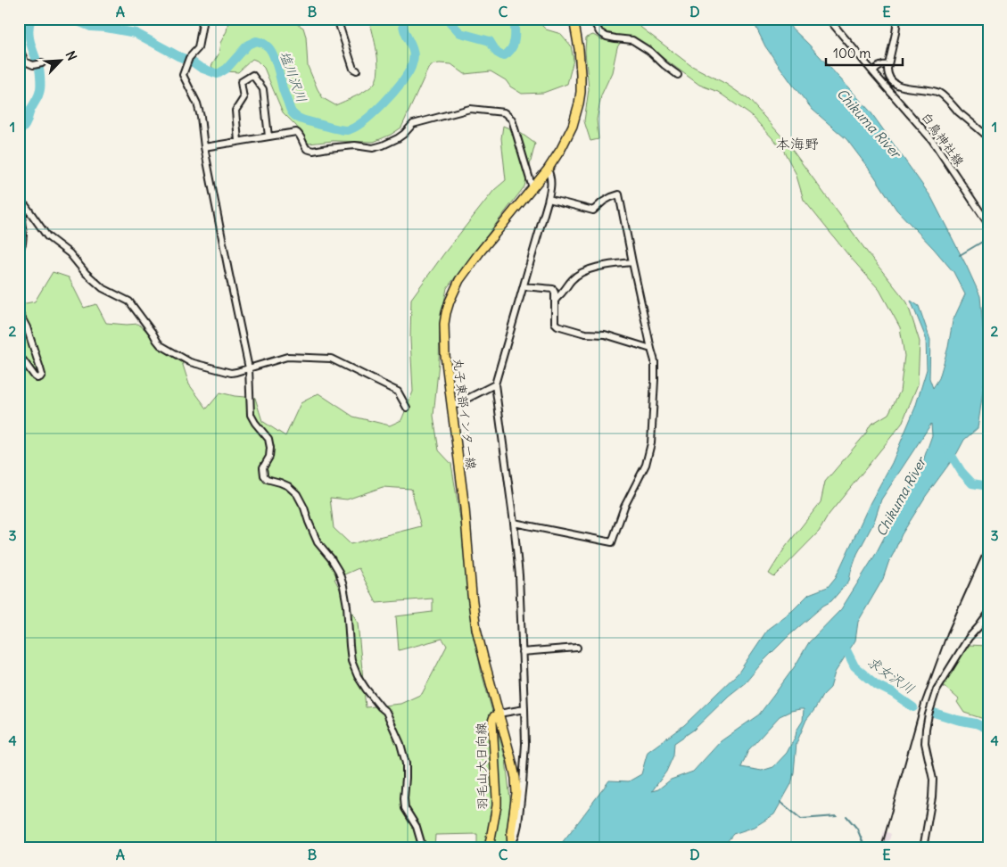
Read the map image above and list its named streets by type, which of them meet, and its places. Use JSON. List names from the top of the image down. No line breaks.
{"streets":{"main road":["丸子東部インター線","羽毛山大日向線"],"street":["白鳥神社線"]},"crossings":[["丸子東部インター線","羽毛山大日向線"]],"districts":["本海野"],"water":["塩川沢川","Chikuma River","求女沢川"],"scale_bar":"100 m","north":"top right","grid":{"columns":["A","B","C","D","E"],"rows":["1","2","3","4"]}}
